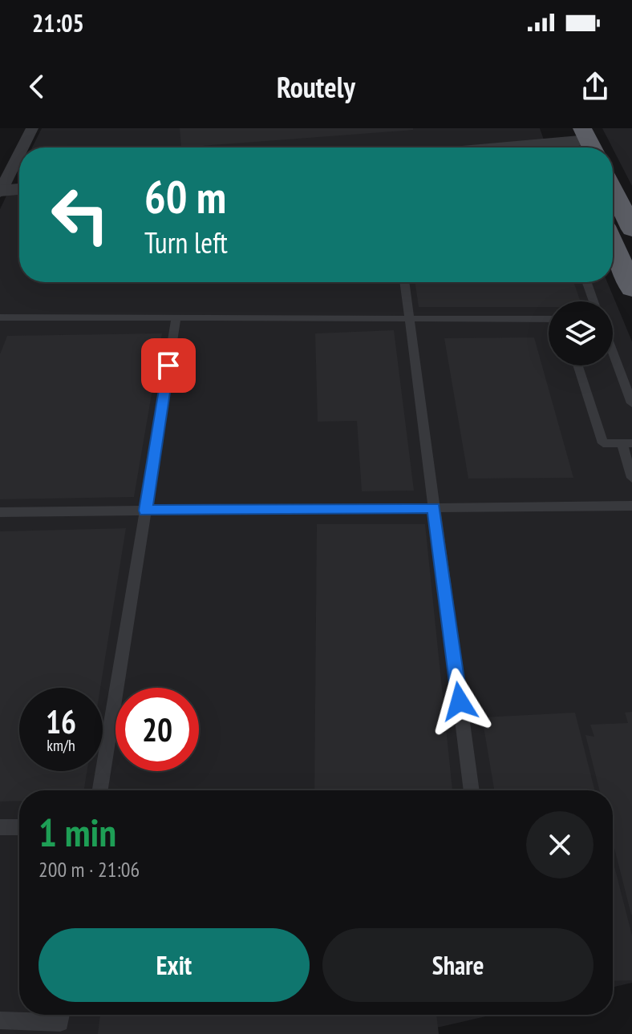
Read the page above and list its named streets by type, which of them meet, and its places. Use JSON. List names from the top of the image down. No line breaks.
{"page":{"status":"21:05","header":"Routely","turn":["60 m","Turn left"],"speed":"16 km/h","limit":"20","heading":["1 min","200 m · 21:06"],"buttons":["Exit","Share"]}}
